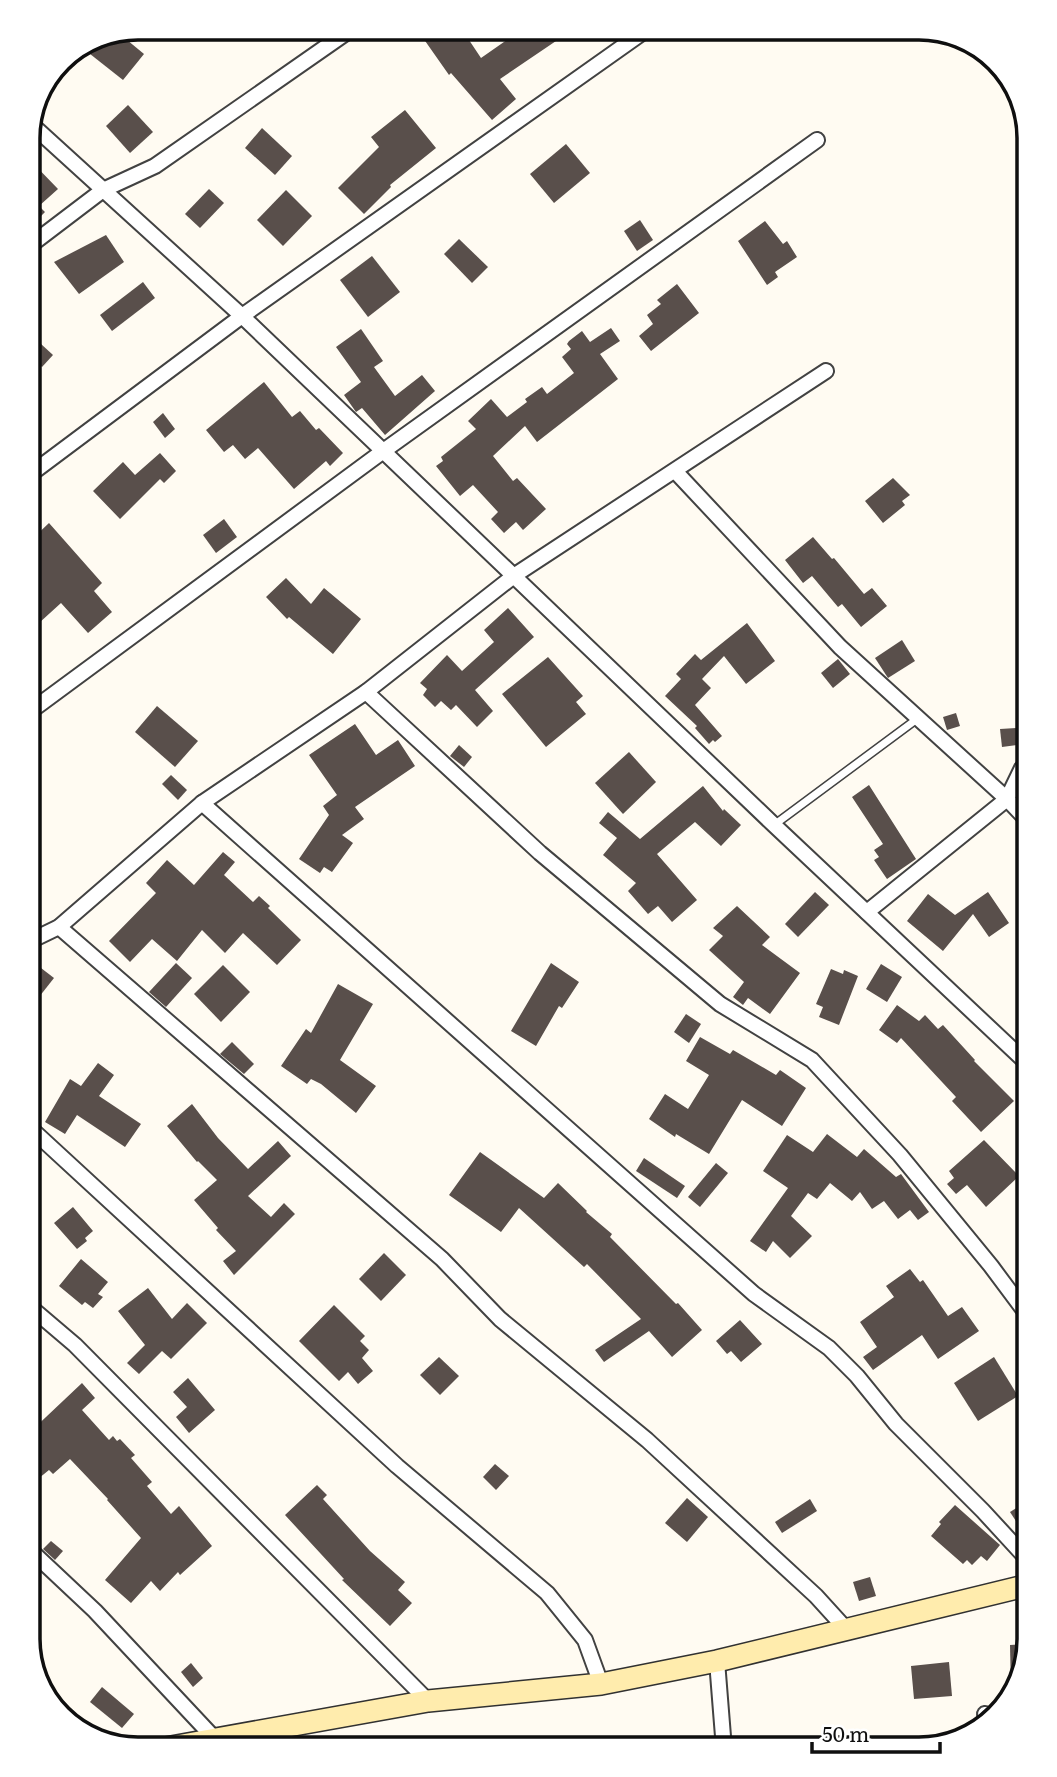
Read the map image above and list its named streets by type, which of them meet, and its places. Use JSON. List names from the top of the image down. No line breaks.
{"scale_bar":"50 m"}
